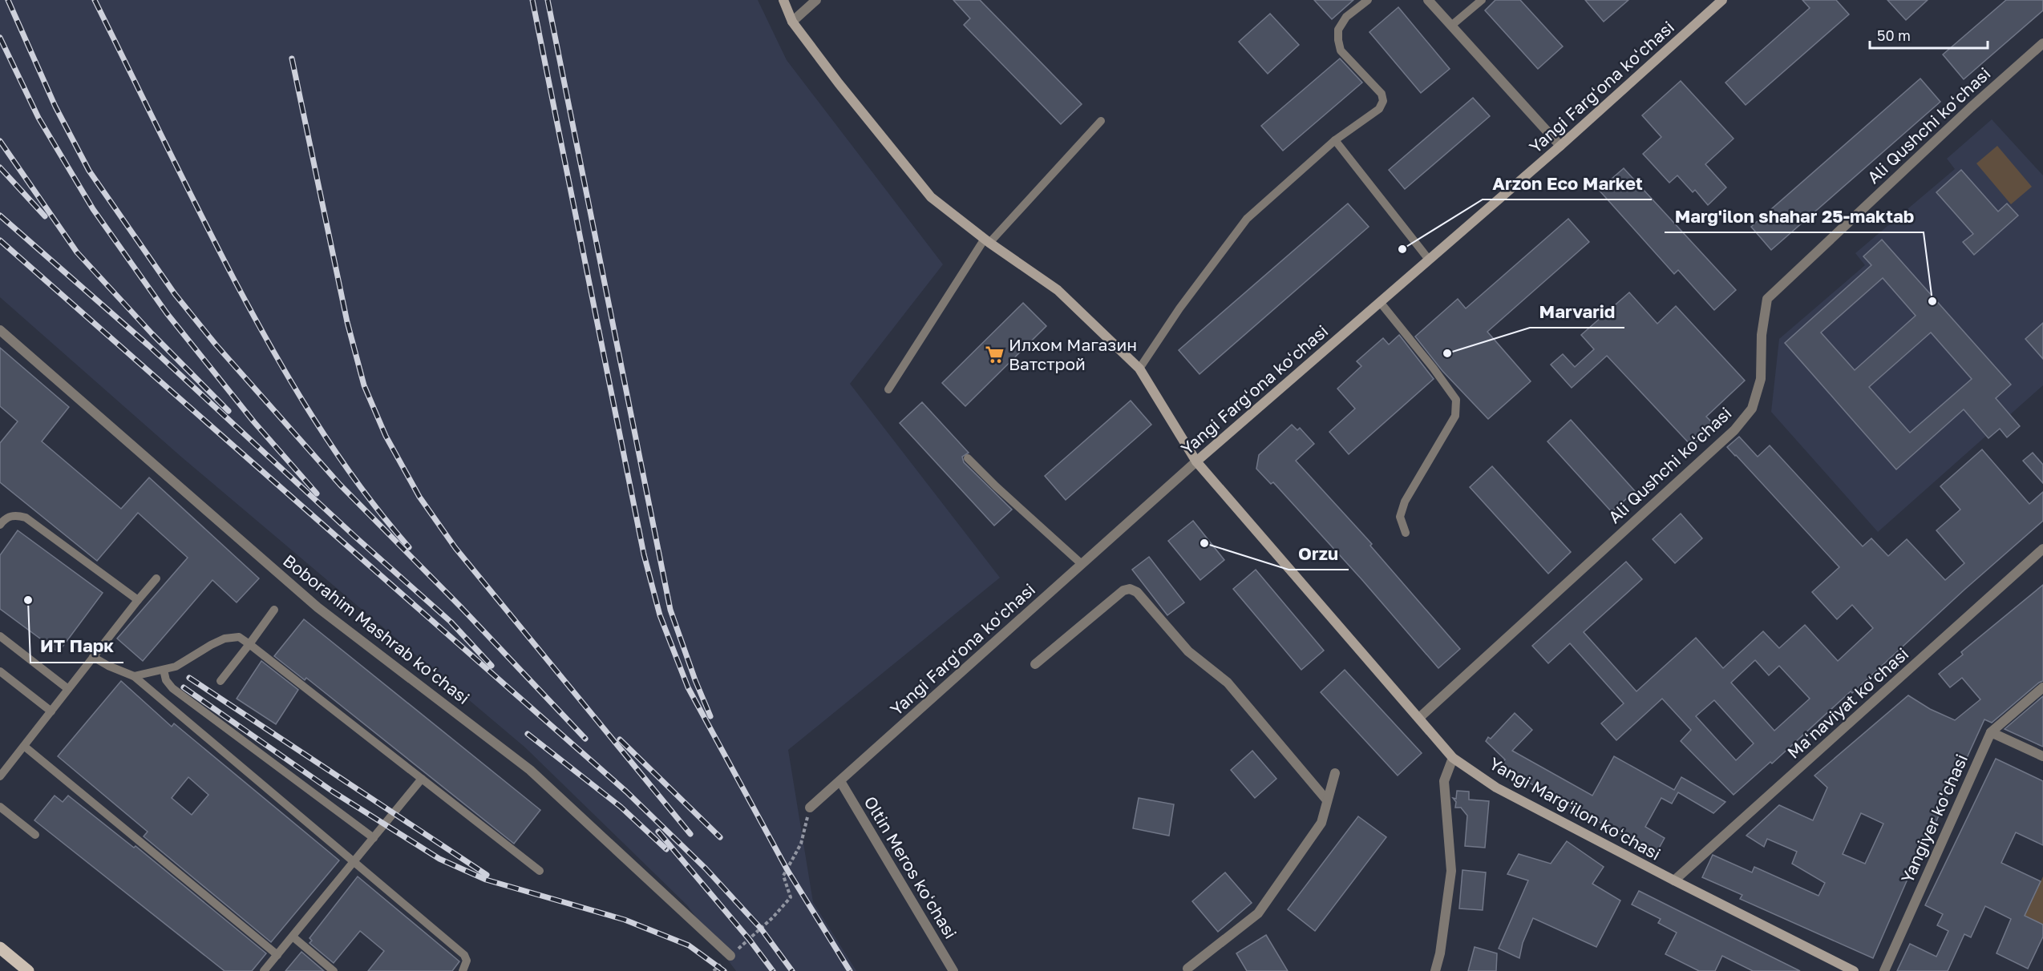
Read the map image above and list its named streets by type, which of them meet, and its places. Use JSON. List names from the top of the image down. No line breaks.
{"streets":{"main road":["Yangi Fargʻona koʻchasi","Yangi Margʻilon koʻchasi"],"street":["Ali Qushchi koʻchasi","Boborahim Mashrab koʻchasi","Maʻnaviyat koʻchasi","Yangiyer ko'chasi","Oltin Meros koʻchasi"]},"crossings":[["Yangi Fargʻona koʻchasi","Yangi Margʻilon koʻchasi"],["Yangi Fargʻona koʻchasi","Oltin Meros koʻchasi"],["Ali Qushchi koʻchasi","Yangi Margʻilon koʻchasi"],["Maʻnaviyat koʻchasi","Yangi Margʻilon koʻchasi"]],"places":{"other":["Arzon Eco Market","Marg'ilon shahar 25-maktab","Marvarid","Orzu","ИТ Парк"],"supermarket":["Илхом Магазин Ватстрой"]},"scale_bar":"50 m"}
